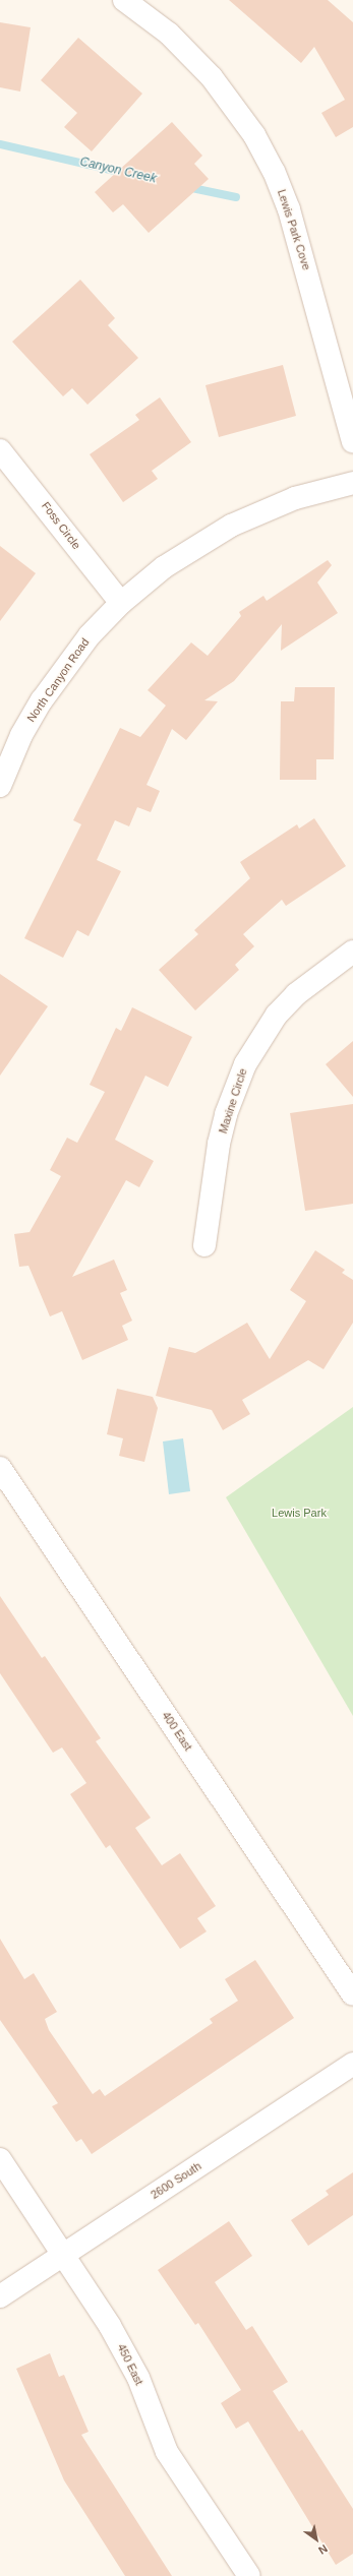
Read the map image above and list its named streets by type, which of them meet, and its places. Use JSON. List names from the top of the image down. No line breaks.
{"streets":{"street":["Lewis Park Cove","Foss Circle","North Canyon Road","Maxine Circle","400 East","2600 South","450 East"]},"crossings":[["Foss Circle","North Canyon Road"],["2600 South","450 East"]],"water":["Canyon Creek"],"parks":["Lewis Park"],"north":"bottom right"}
